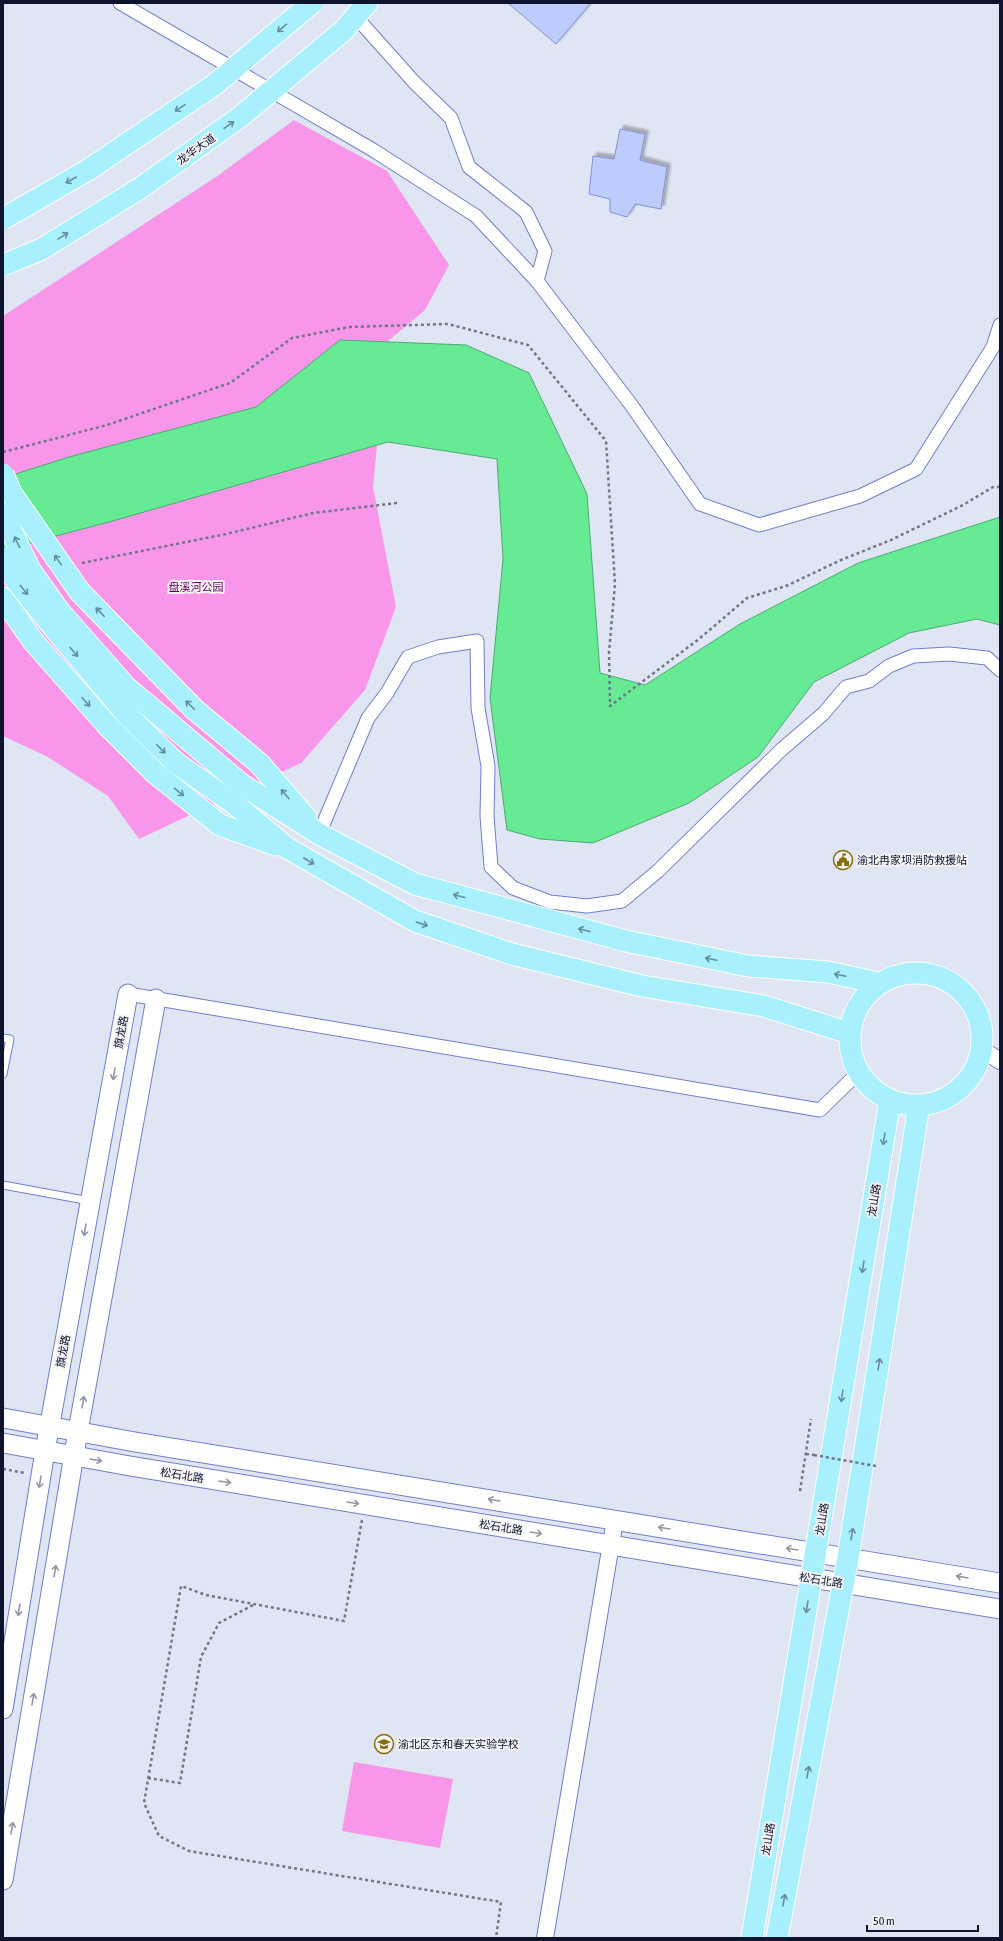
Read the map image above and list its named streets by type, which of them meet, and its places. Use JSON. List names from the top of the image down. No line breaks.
{"streets":{"main road":["龙华大道","旗龙路","龙山路","松石北路"]},"crossings":[["旗龙路","松石北路"],["龙山路","松石北路"]],"parks":["盘溪河公园"],"places":{"public building":["渝北冉家坝消防救援站"],"school or university":["渝北区东和春天实验学校"]},"scale_bar":"50 m"}
